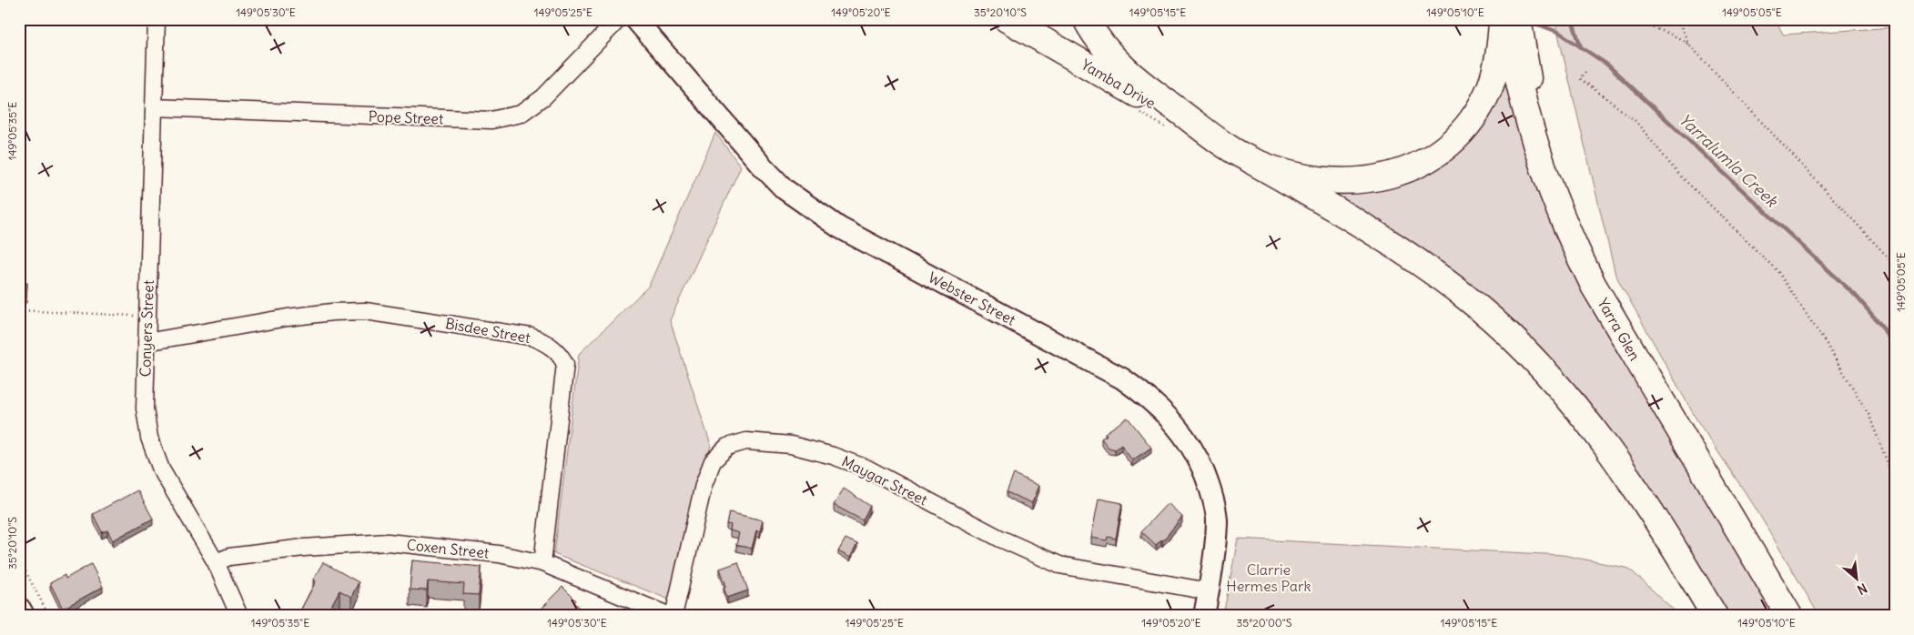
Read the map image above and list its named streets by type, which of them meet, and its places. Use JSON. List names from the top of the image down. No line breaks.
{"streets":{"main road":["Yamba Drive","Yarra Glen"],"street":["Pope Street","Webster Street","Conyers Street","Bisdee Street","Maygar Street","Coxen Street"]},"crossings":[["Pope Street","Conyers Street"],["Webster Street","Maygar Street"],["Conyers Street","Bisdee Street"],["Conyers Street","Coxen Street"],["Bisdee Street","Coxen Street"]],"water":["Yarralumla Creek"],"parks":["Clarrie Hermes Park"],"north":"bottom right","coordinates":["149°05'30\"E","149°05'25\"E","149°05'20\"E","35°20'10\"S","149°05'15\"E","149°05'10\"E","149°05'05\"E","149°05'35\"E","35°20'00\"S"]}
